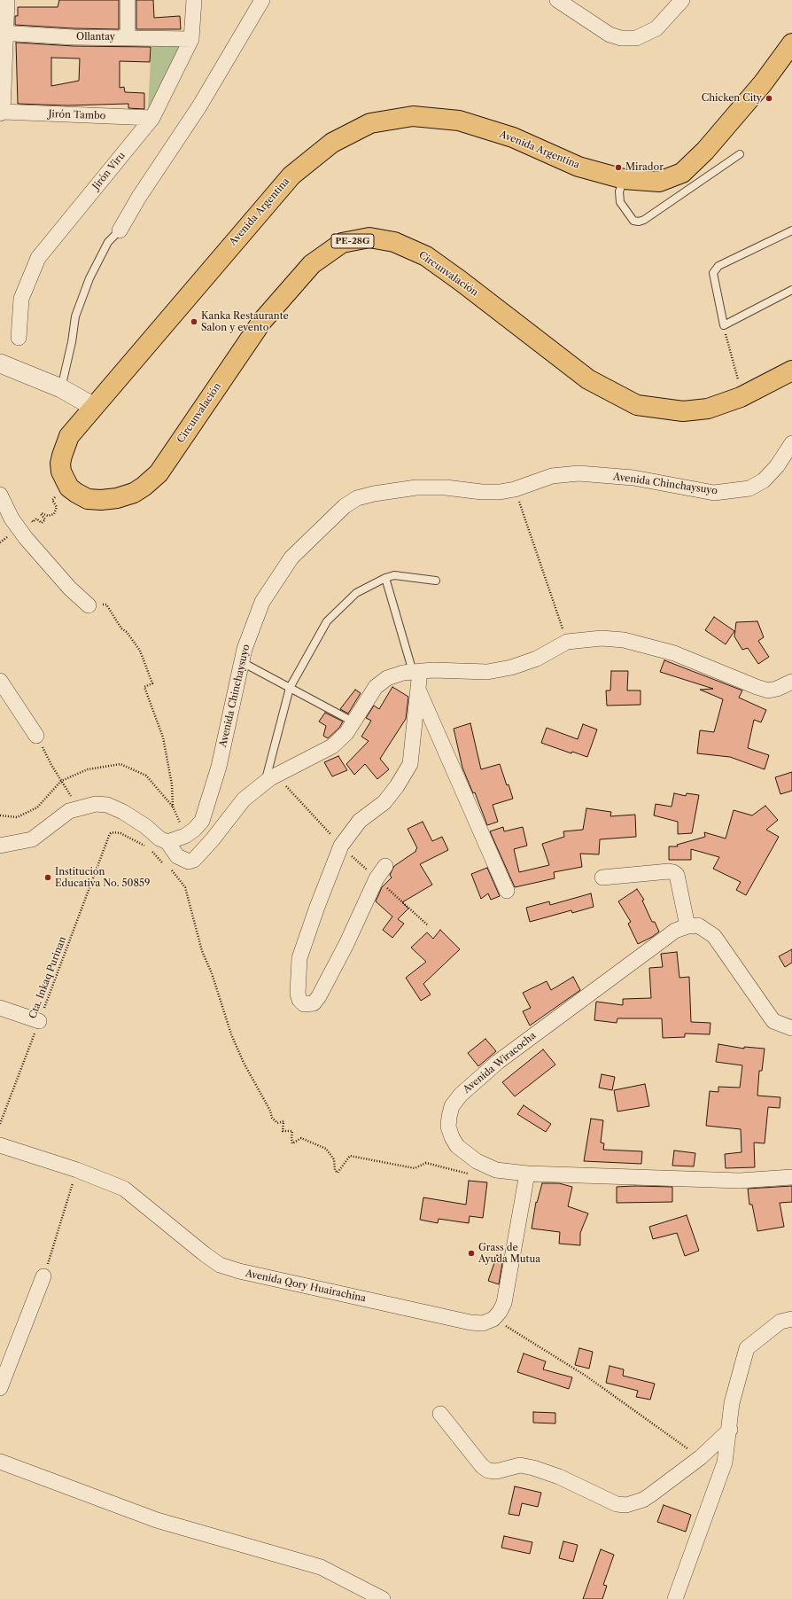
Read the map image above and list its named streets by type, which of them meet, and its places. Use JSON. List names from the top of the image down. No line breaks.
{"streets":{"highway":["Avenida Argentina","PE-28G","Circunvalación"],"street":["Ollantay","Jirón Tambo","Jirón Viru","Avenida Chinchaysuyo","Avenida Wiracocha","Avenida Qory Huairachina"],"path":["Cta. Inkaq Purinan"]},"crossings":[["Ollantay","Jirón Viru"],["Jirón Tambo","Jirón Viru"],["Avenida Argentina","Circunvalación"],["Avenida Chinchaysuyo","Cta. Inkaq Purinan"]],"places":["Chicken City","Mirador","Kanka Restaurante Salon y evento","Institución Educativa No. 50859","Grass de Ayuda Mutua"]}
